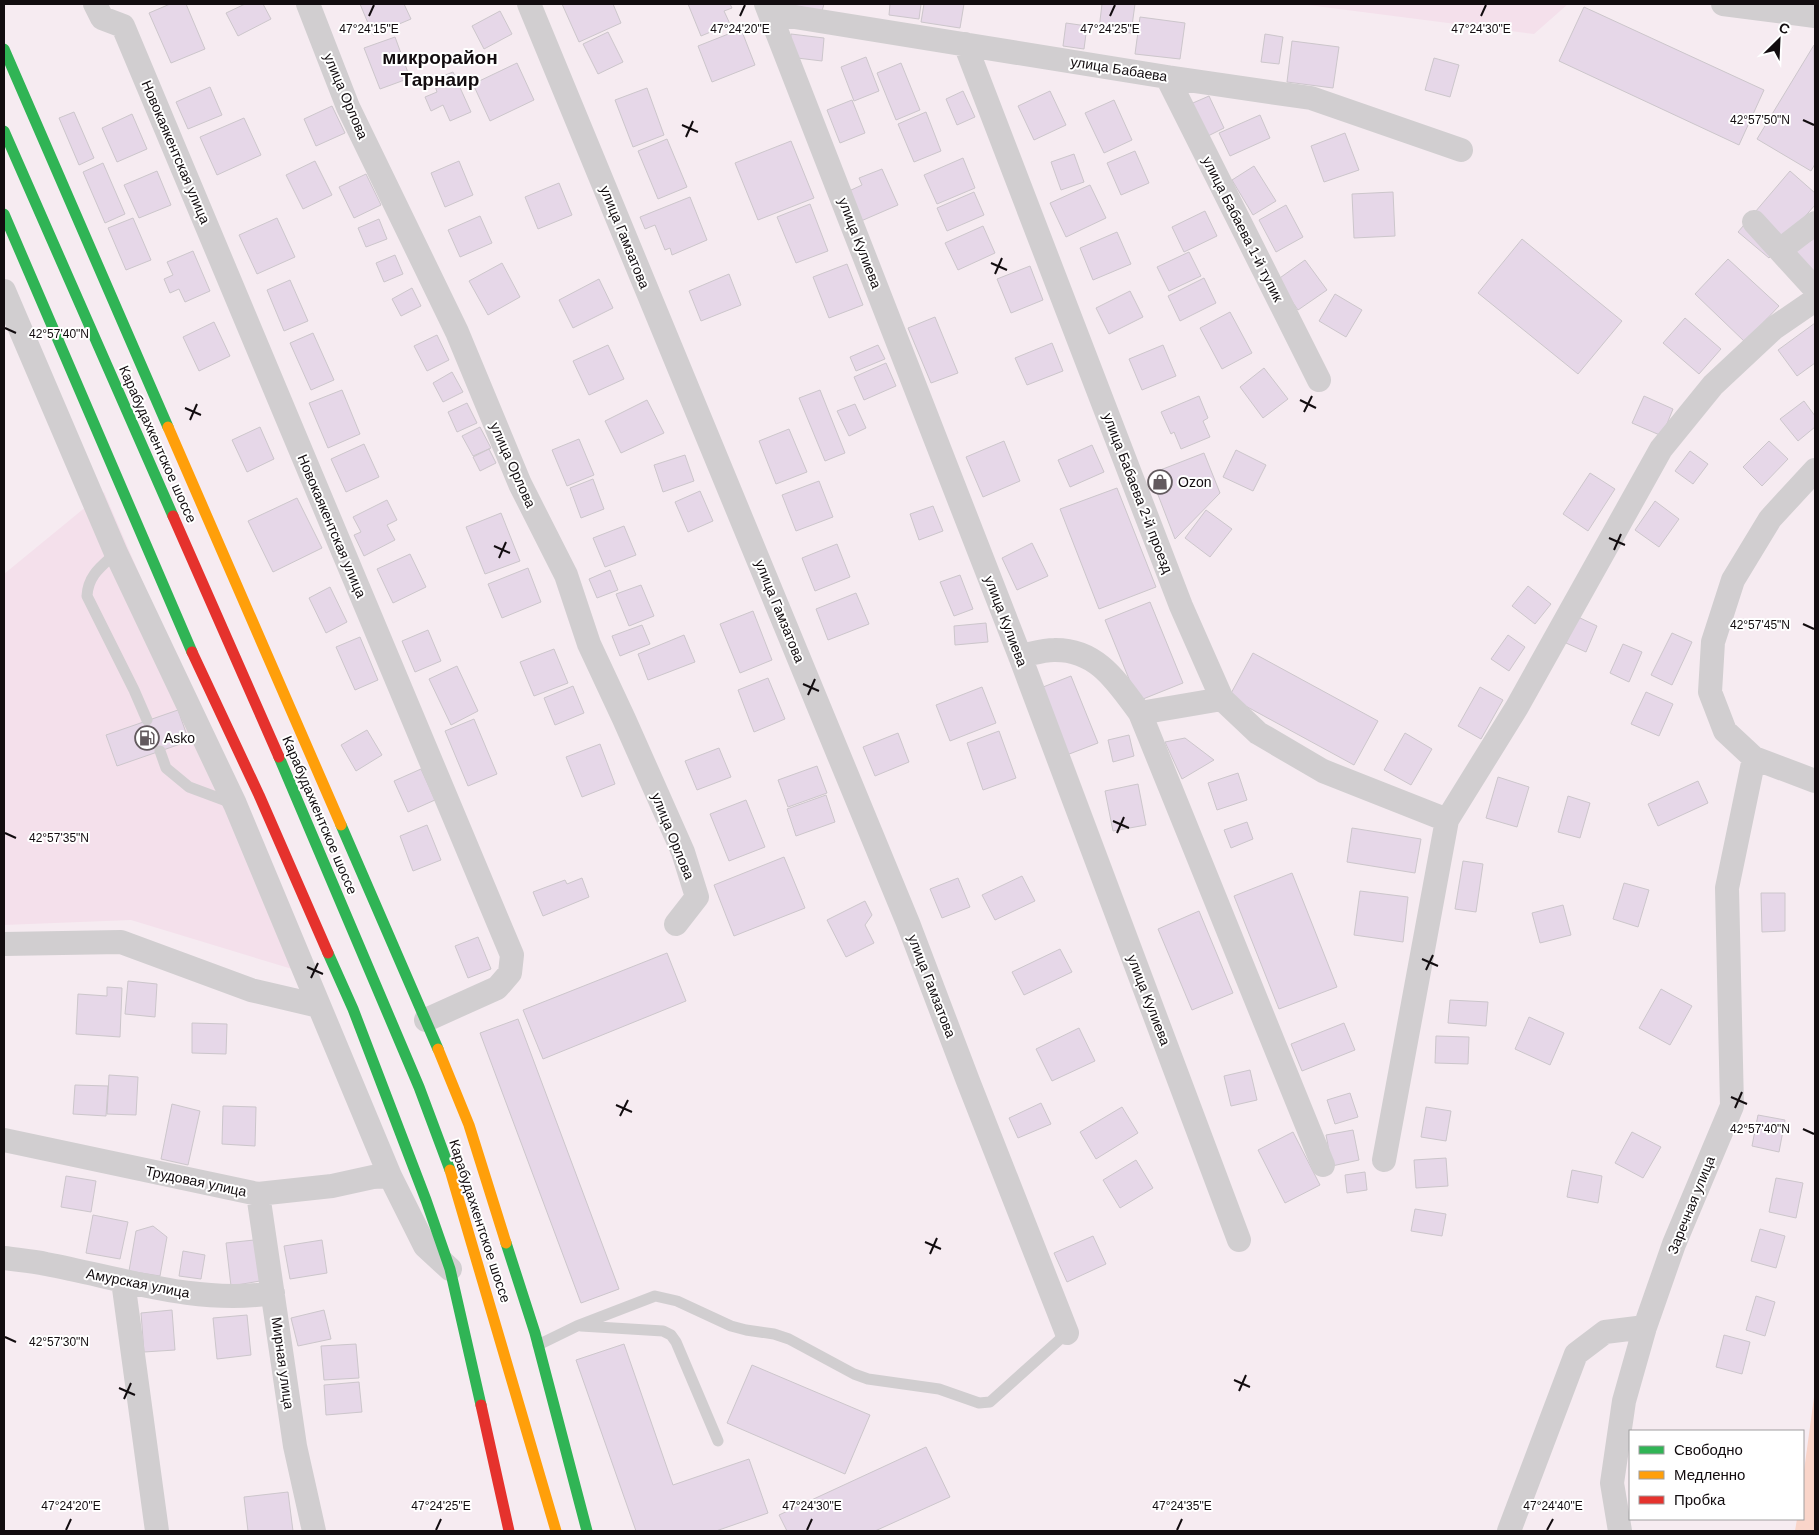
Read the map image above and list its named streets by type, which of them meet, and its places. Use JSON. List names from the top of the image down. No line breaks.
{"streets":{"main road":["Карабудахкентское шоссе"],"street":["улица Бабаева","улица Орлова","Новокаякентская улица","улица Бабаева 1-й тупик","улица Гамзатова","улица Кулиева","улица Бабаева 2-й проезд","Трудовая улица","Заречная улица","Амурская улица","Мирная улица"]},"crossings":[["улица Бабаева","улица Бабаева 1-й тупик"],["улица Бабаева","улица Кулиева"],["улица Бабаева","улица Бабаева 2-й проезд"],["Трудовая улица","Мирная улица"],["Амурская улица","Мирная улица"]],"districts":["микрорайон Тарнаир"],"places":{"shop":["Ozon"],"fuel station":["Asko"]},"legend":["Свободно","Медленно","Пробка"],"north":"top right","coordinates":["47°24'15\"E","47°24'20\"E","47°24'25\"E","47°24'30\"E","42°57'50\"N","42°57'40\"N","42°57'45\"N","42°57'35\"N","42°57'30\"N","47°24'35\"E","47°24'40\"E"]}
